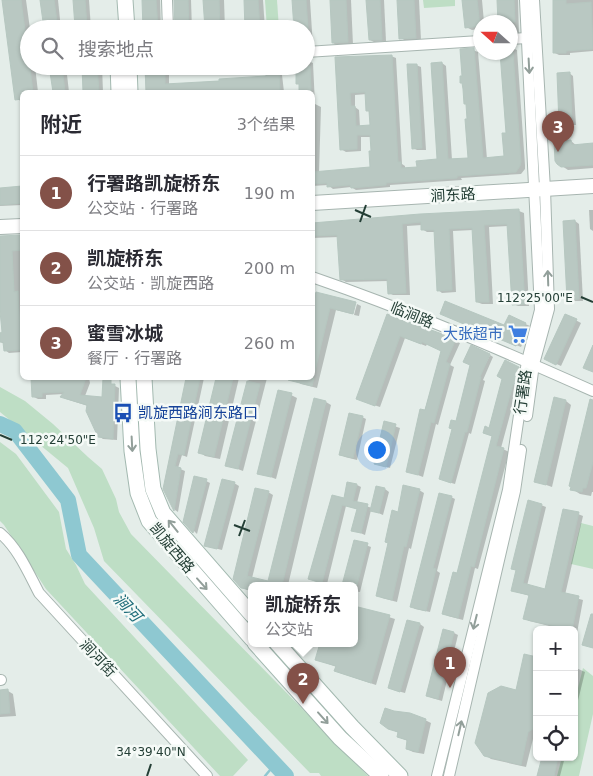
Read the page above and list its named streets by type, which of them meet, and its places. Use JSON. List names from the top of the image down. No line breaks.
{"streets":{"main road":["凯旋西路"],"street":["涧东路","临涧路","行署路","涧河街"]},"crossings":[["涧东路","行署路"],["临涧路","行署路"]],"water":["涧河"],"places":{"supermarket":["大张超市"],"bus stop":["凯旋西路涧东路口"]},"north":"left","page":{"search":"搜索地点","heading":["附近","3个结果"],"pins":["3","1","2"],"list":[{"mark":"1","name":"行署路凯旋桥东","note":"公交站 · 行署路","value":"190 m"},{"mark":"2","name":"凯旋桥东","note":"公交站 · 凯旋西路","value":"200 m"},{"mark":"3","name":"蜜雪冰城","note":"餐厅 · 行署路","value":"260 m"}],"popup":["凯旋桥东","公交站"],"map_buttons":["+","−"]},"coordinates":["112°25'00\"E","112°24'50\"E","34°39'40\"N"]}
